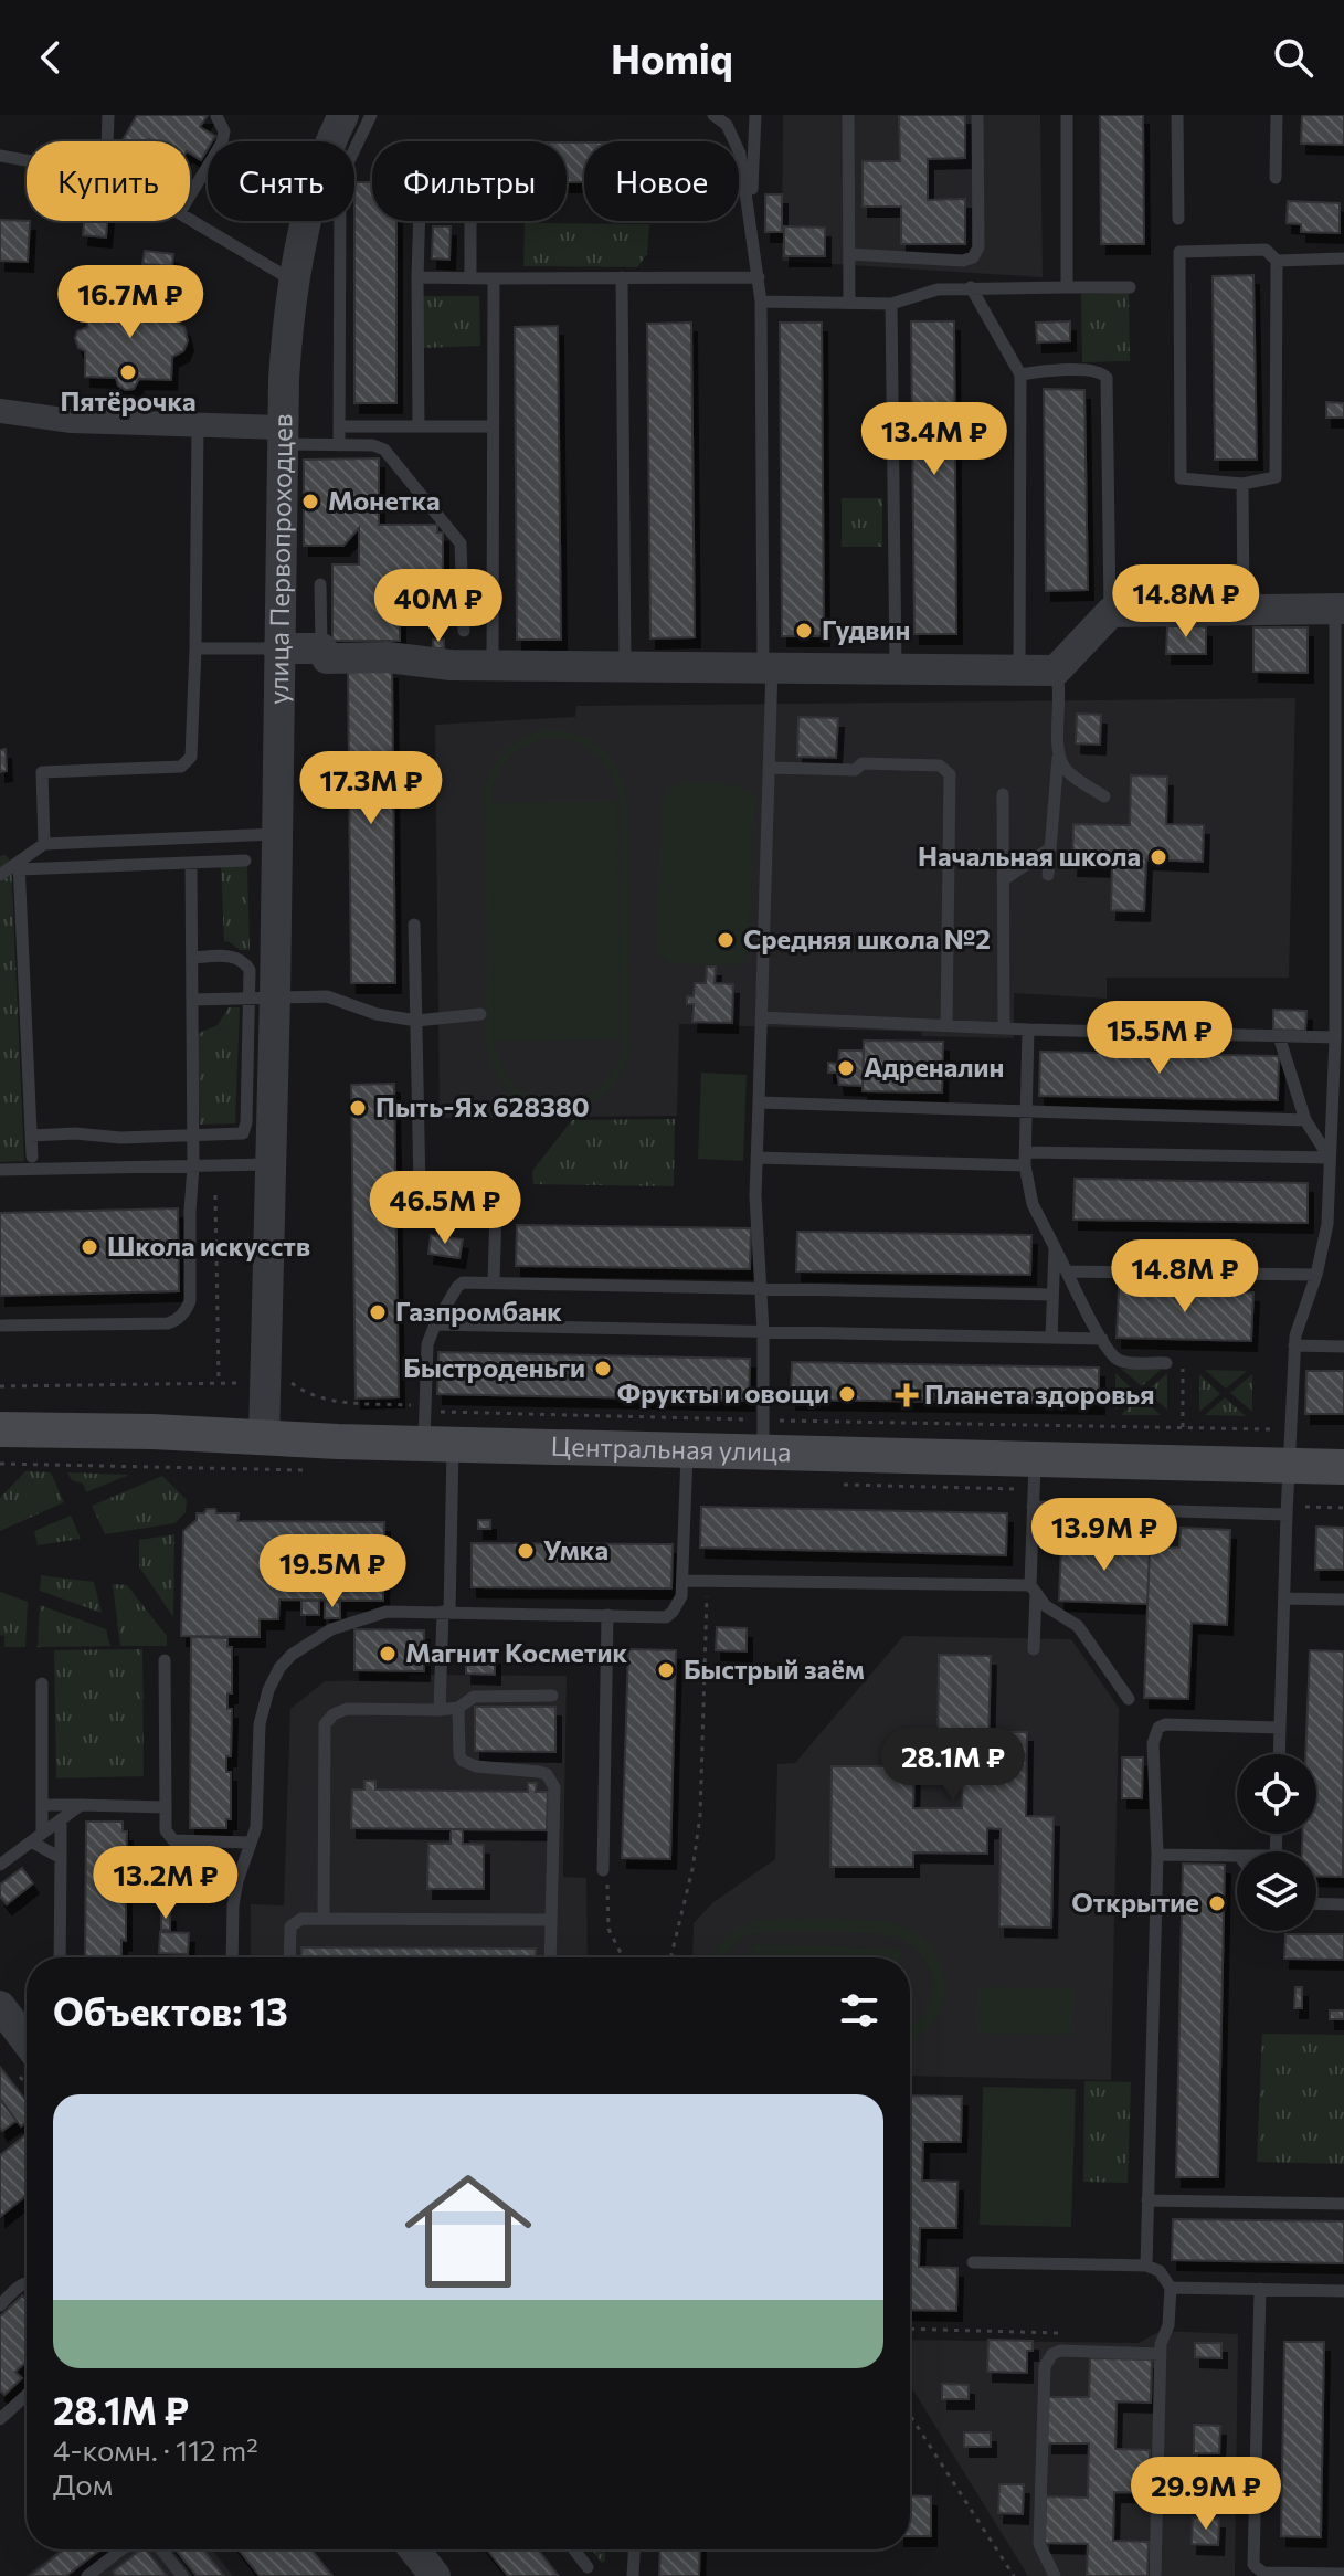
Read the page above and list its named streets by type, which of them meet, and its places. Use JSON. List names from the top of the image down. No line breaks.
{"streets":{"main road":["Центральная улица"],"street":["улица Первопроходцев"]},"crossings":[["улица Первопроходцев","Центральная улица"]],"places":{"other":["Пятёрочка","Монетка","Гудвин","Начальная школа","Средняя школа №2","Адреналин","Пыть-Ях 628380","Школа искусств","Газпромбанк","Быстроденьги","Фрукты и овощи","Умка","Магнит Косметик","Быстрый заём","Открытие"],"health":["Планета здоровья"]},"page":{"header":"Homiq","chip":["Купить","Снять","Фильтры","Новое"],"price":["16.7M ₽","13.4M ₽","14.8M ₽","40M ₽","17.3M ₽","15.5M ₽","46.5M ₽","14.8M ₽","13.9M ₽","19.5M ₽","28.1M ₽","13.2M ₽","29.9M ₽"],"heading":"Объектов: 13","list":[{"name":"28.1M ₽","note":"4-комн. · 112 m² · Дом"}]}}
